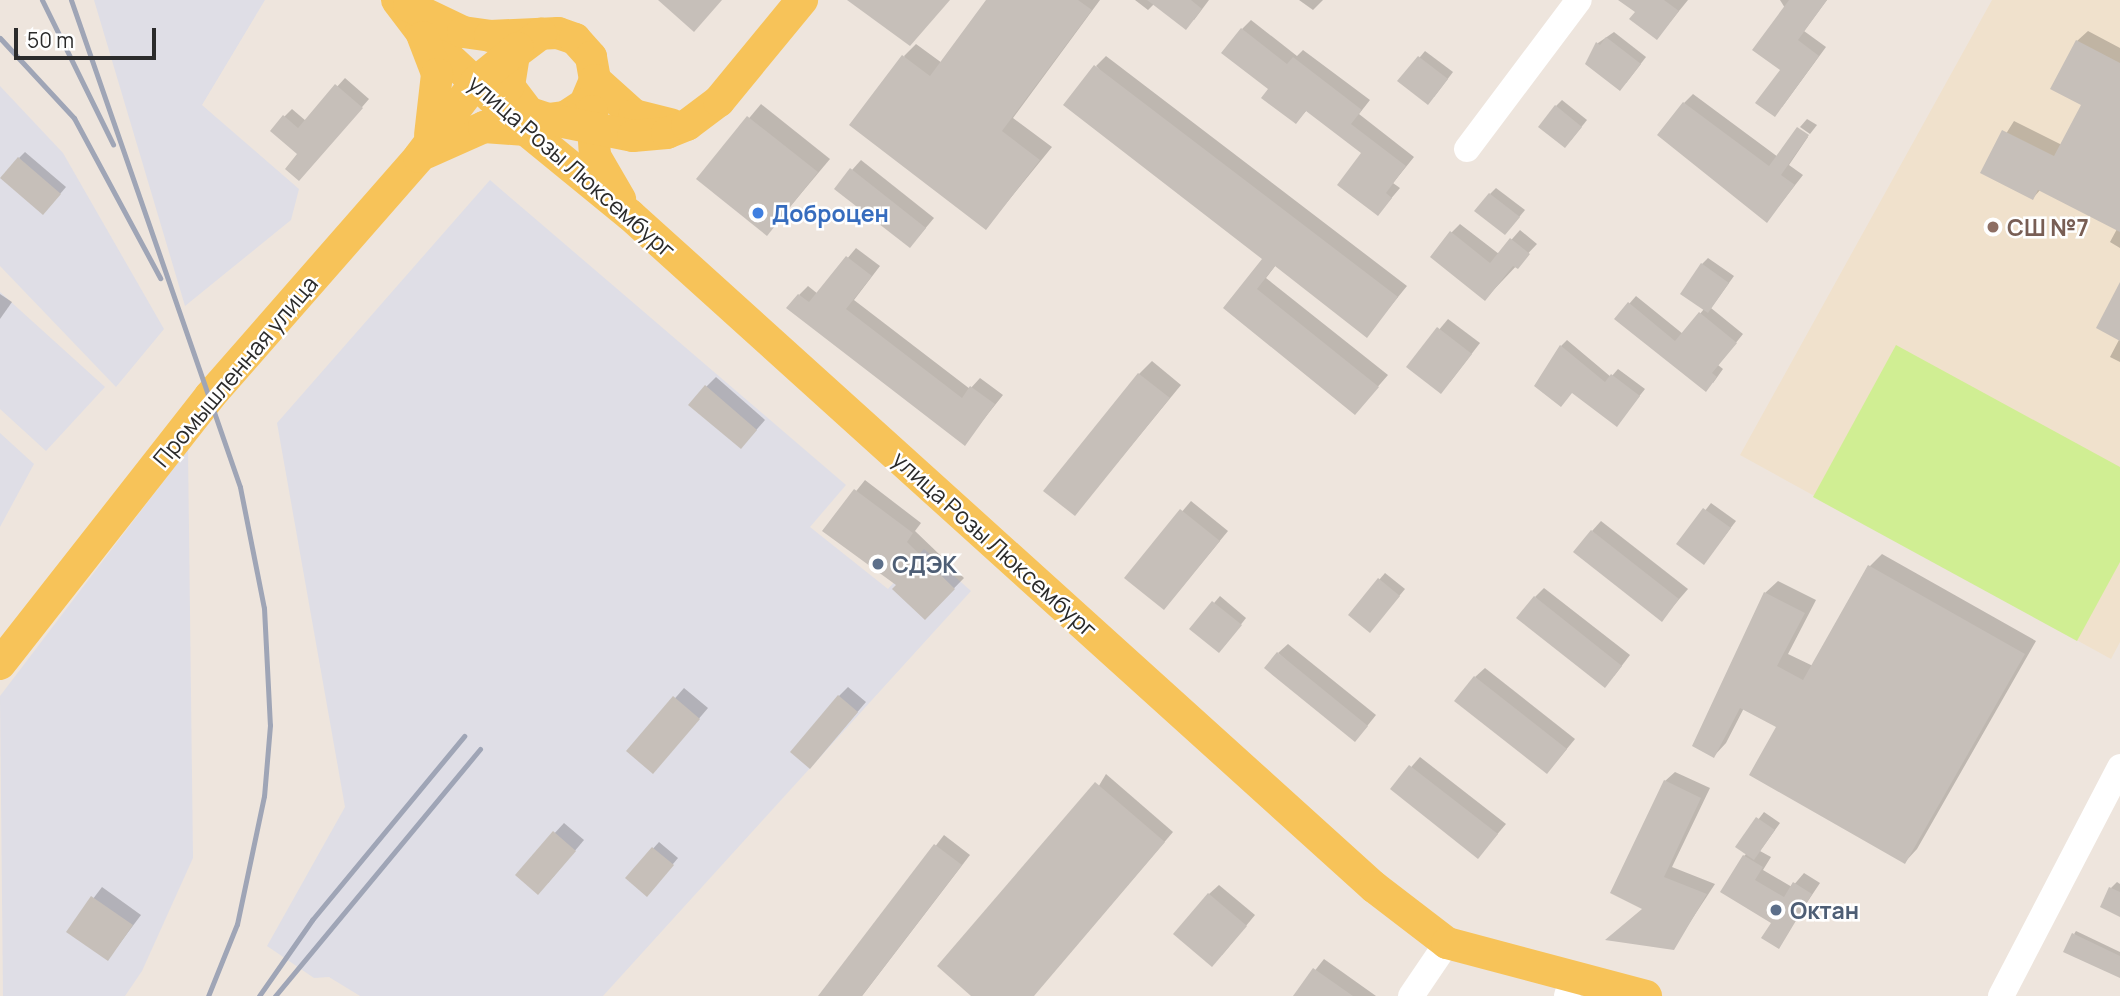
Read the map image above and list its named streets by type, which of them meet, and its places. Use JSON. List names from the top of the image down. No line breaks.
{"streets":{"main road":["улица Розы Люксембург","Промышленная улица"]},"crossings":[["улица Розы Люксембург","Промышленная улица"]],"places":["Доброцен","СШ №7","СДЭК","Октан"],"scale_bar":"50 m"}
